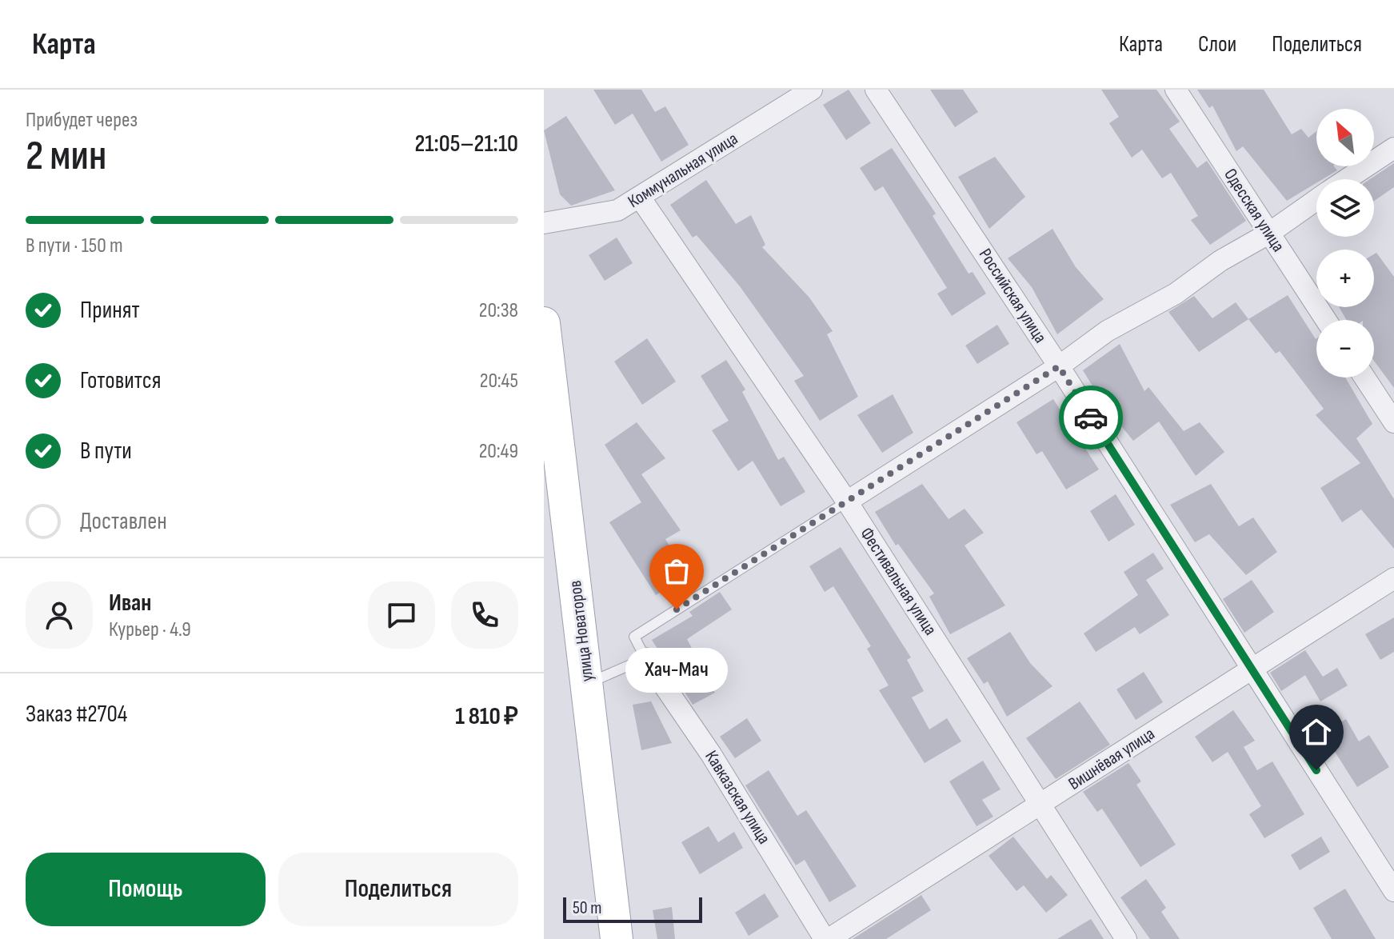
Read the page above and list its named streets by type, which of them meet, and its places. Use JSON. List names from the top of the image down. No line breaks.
{"streets":{"main road":["улица Новаторов"],"street":["Коммунальная улица","Одесская улица","Российская улица","Фестивальная улица","Вишнёвая улица","Кавказская улица"]},"crossings":[["Коммунальная улица","Фестивальная улица"],["Российская улица","Вишнёвая улица"],["Фестивальная улица","Вишнёвая улица"],["Вишнёвая улица","Кавказская улица"]],"places":["Хач-Мач"],"scale_bar":"50 m","north":"top left","page":{"header":"Карта","nav":["Карта","Слои","Поделиться"],"heading":["2 мин","Прибудет через","21:05–21:10"],"panel":["Иван","Курьер · 4.9","Заказ #2704","1 810 ₽"],"map_buttons":["+","−"],"bar":"В пути · 150 m","list":[["Принят","20:38"],["Готовится","20:45"],["В пути","20:49"],"Доставлен"],"bubble":"Хач-Мач","buttons":["Помощь","Поделиться"],"scale":"50 m"}}
